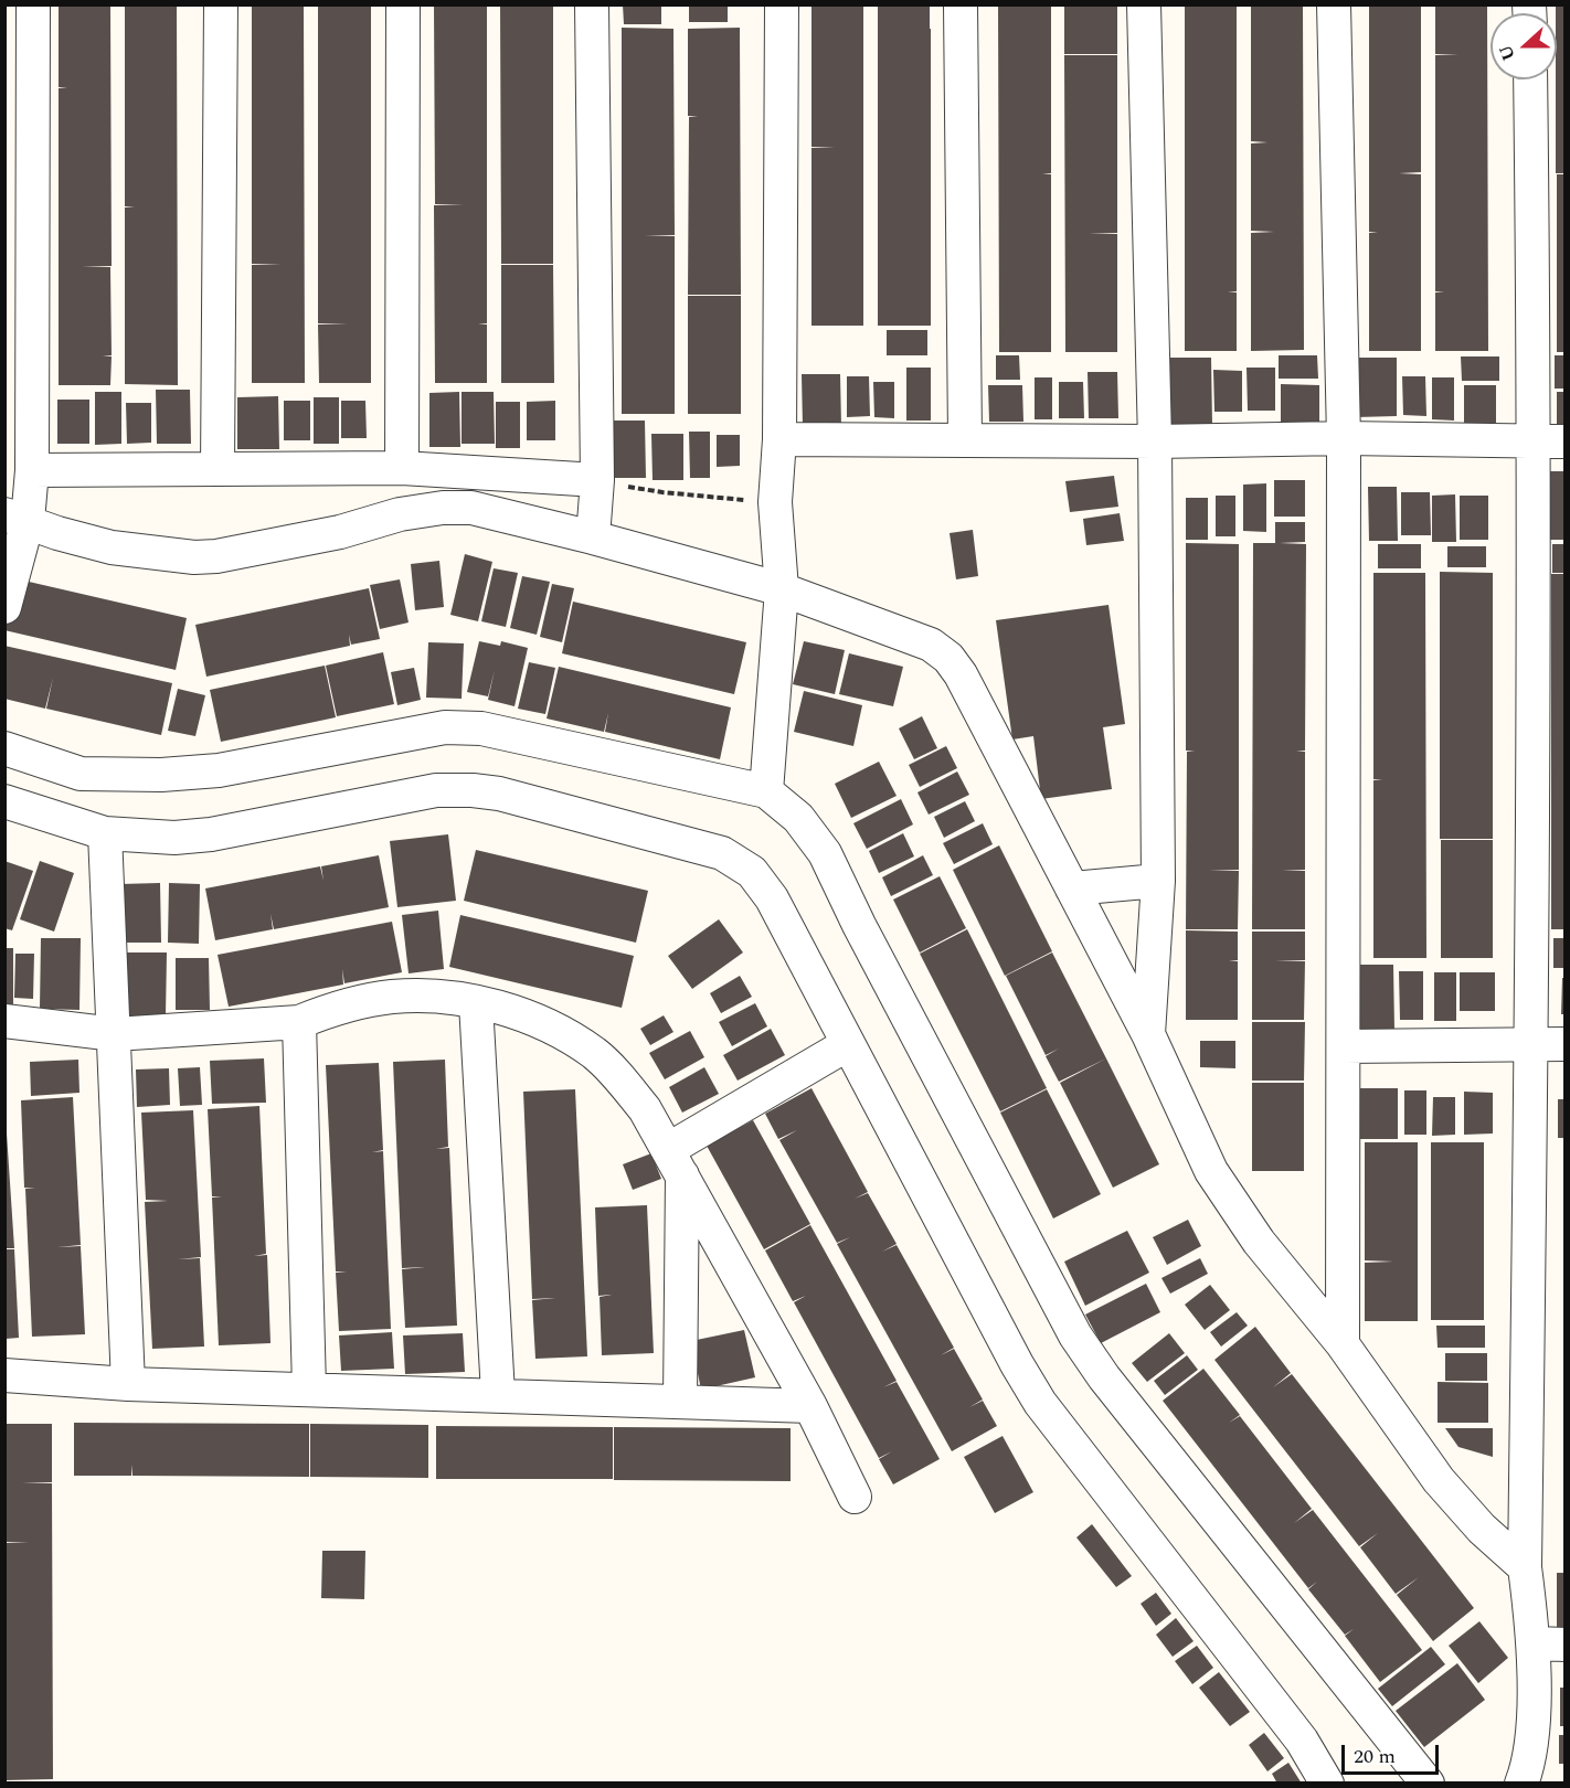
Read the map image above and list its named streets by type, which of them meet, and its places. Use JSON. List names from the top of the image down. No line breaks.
{"scale_bar":"20 m","north":"left"}
